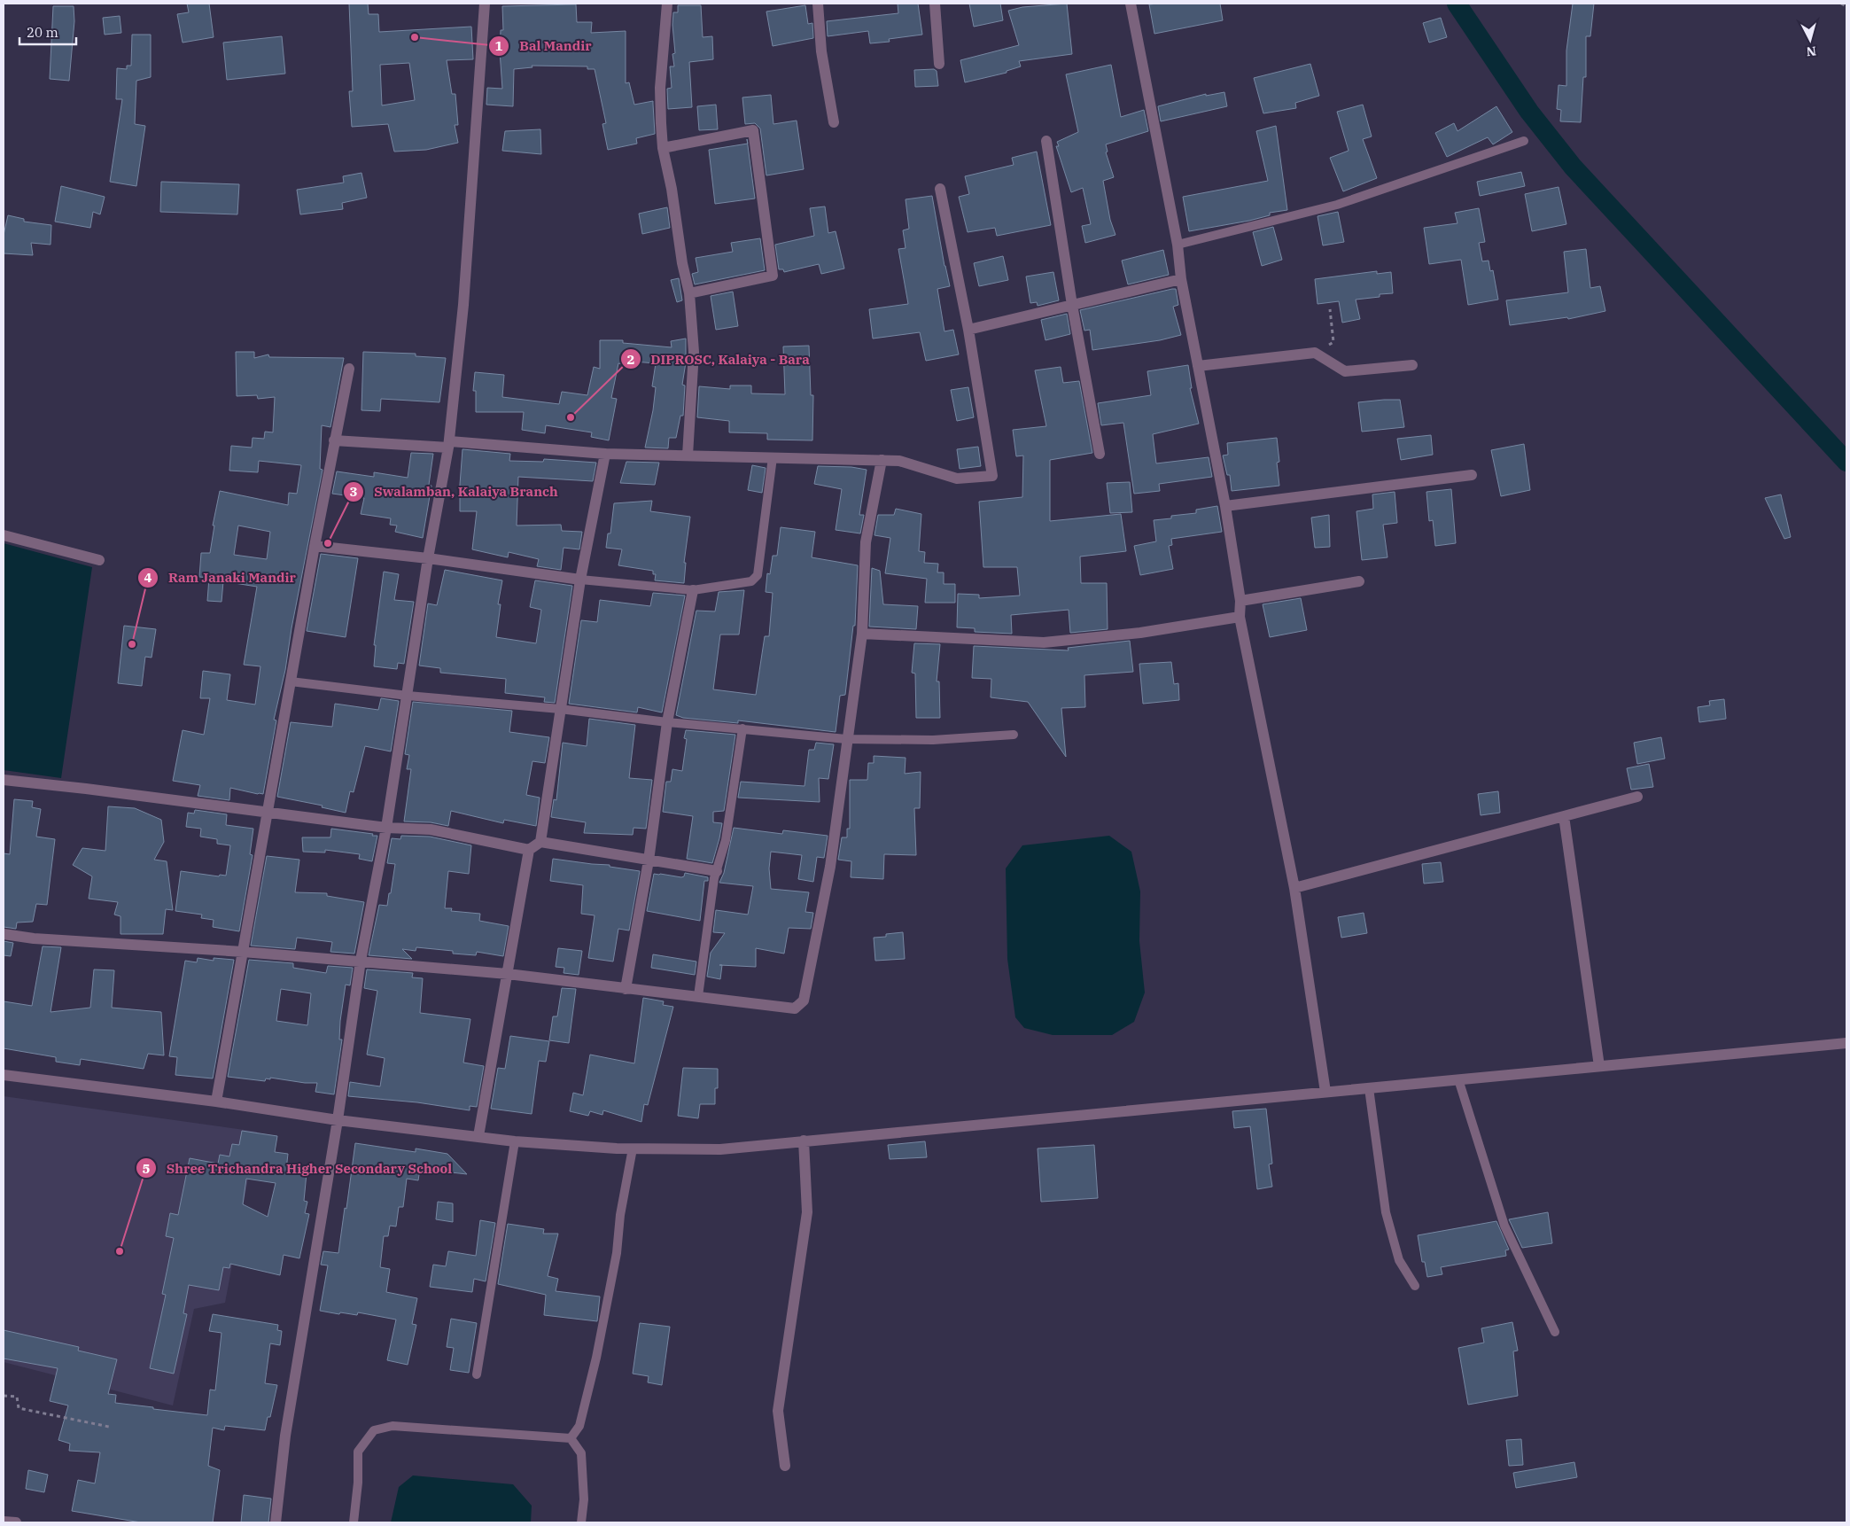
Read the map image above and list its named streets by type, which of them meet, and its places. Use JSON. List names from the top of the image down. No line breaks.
{"places":["Bal Mandir","DIPROSC, Kalaiya - Bara","Swalamban, Kalaiya Branch","Ram Janaki Mandir","Shree Trichandra Higher Secondary School"],"scale_bar":"20 m","north":"bottom"}
